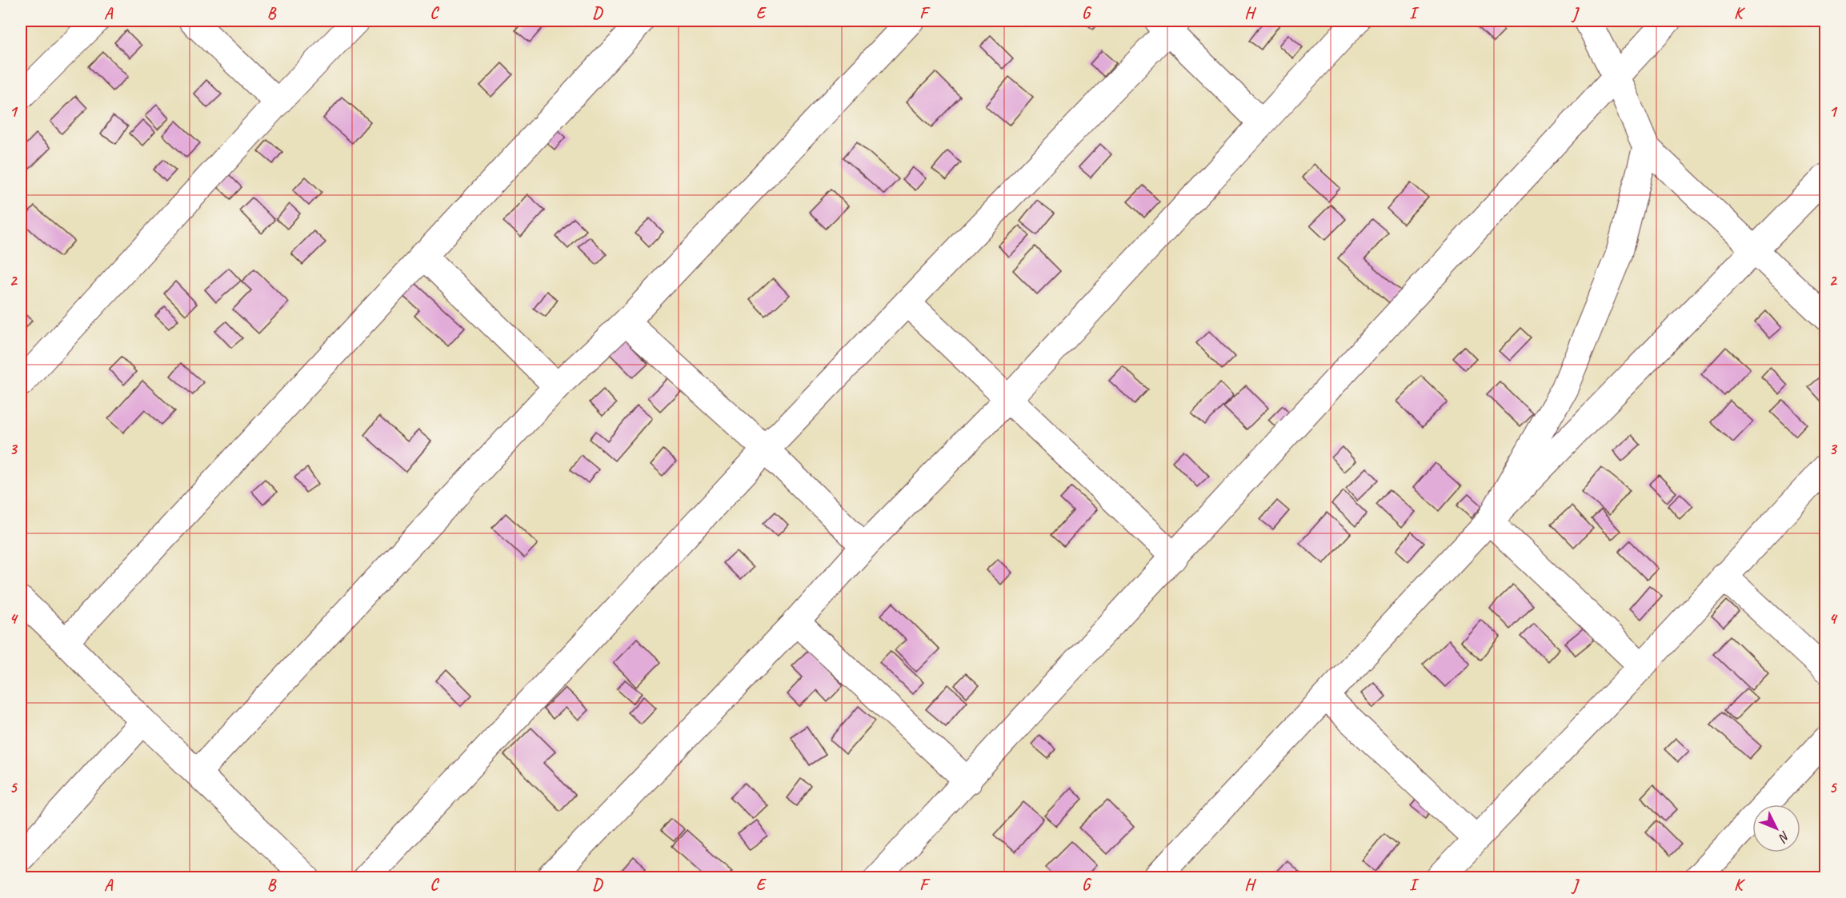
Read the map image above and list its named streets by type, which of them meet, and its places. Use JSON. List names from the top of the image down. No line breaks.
{"north":"bottom right","grid":{"columns":["A","B","C","D","E","F","G","H","I","J","K"],"rows":["1","2","3","4","5"]}}
